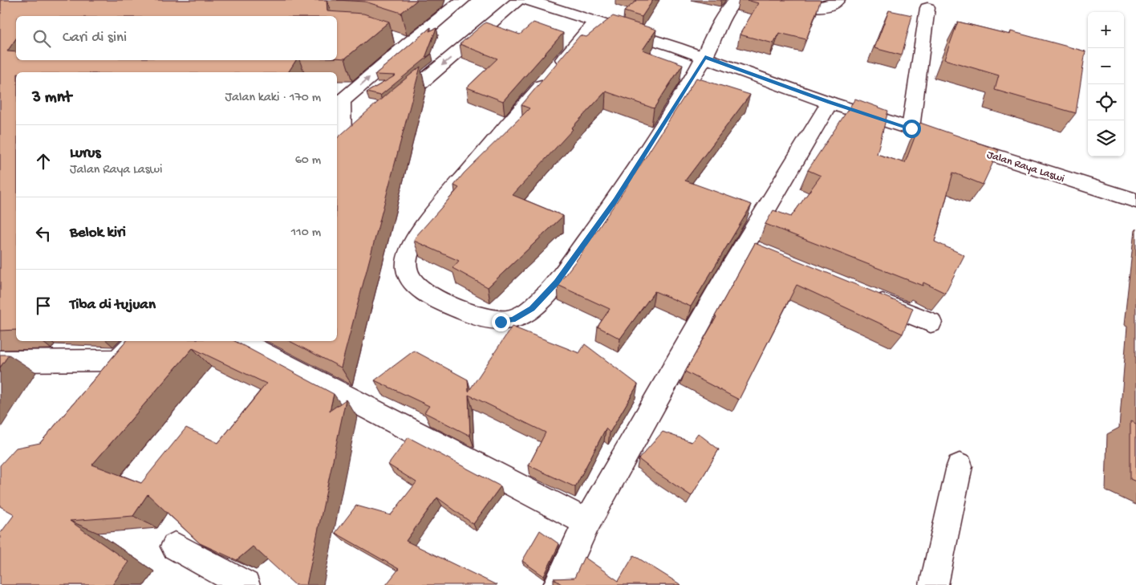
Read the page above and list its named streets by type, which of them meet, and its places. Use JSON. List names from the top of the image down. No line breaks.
{"streets":{"street":["Jalan Raya Laswi"]},"page":{"map_buttons":["+","−"],"search":"Cari di sini","heading":["3 mnt","Jalan kaki · 170 m"],"list":[["Lurus","Jalan Raya Laswi","60 m"],["Belok kiri","110 m"],"Tiba di tujuan"]}}
